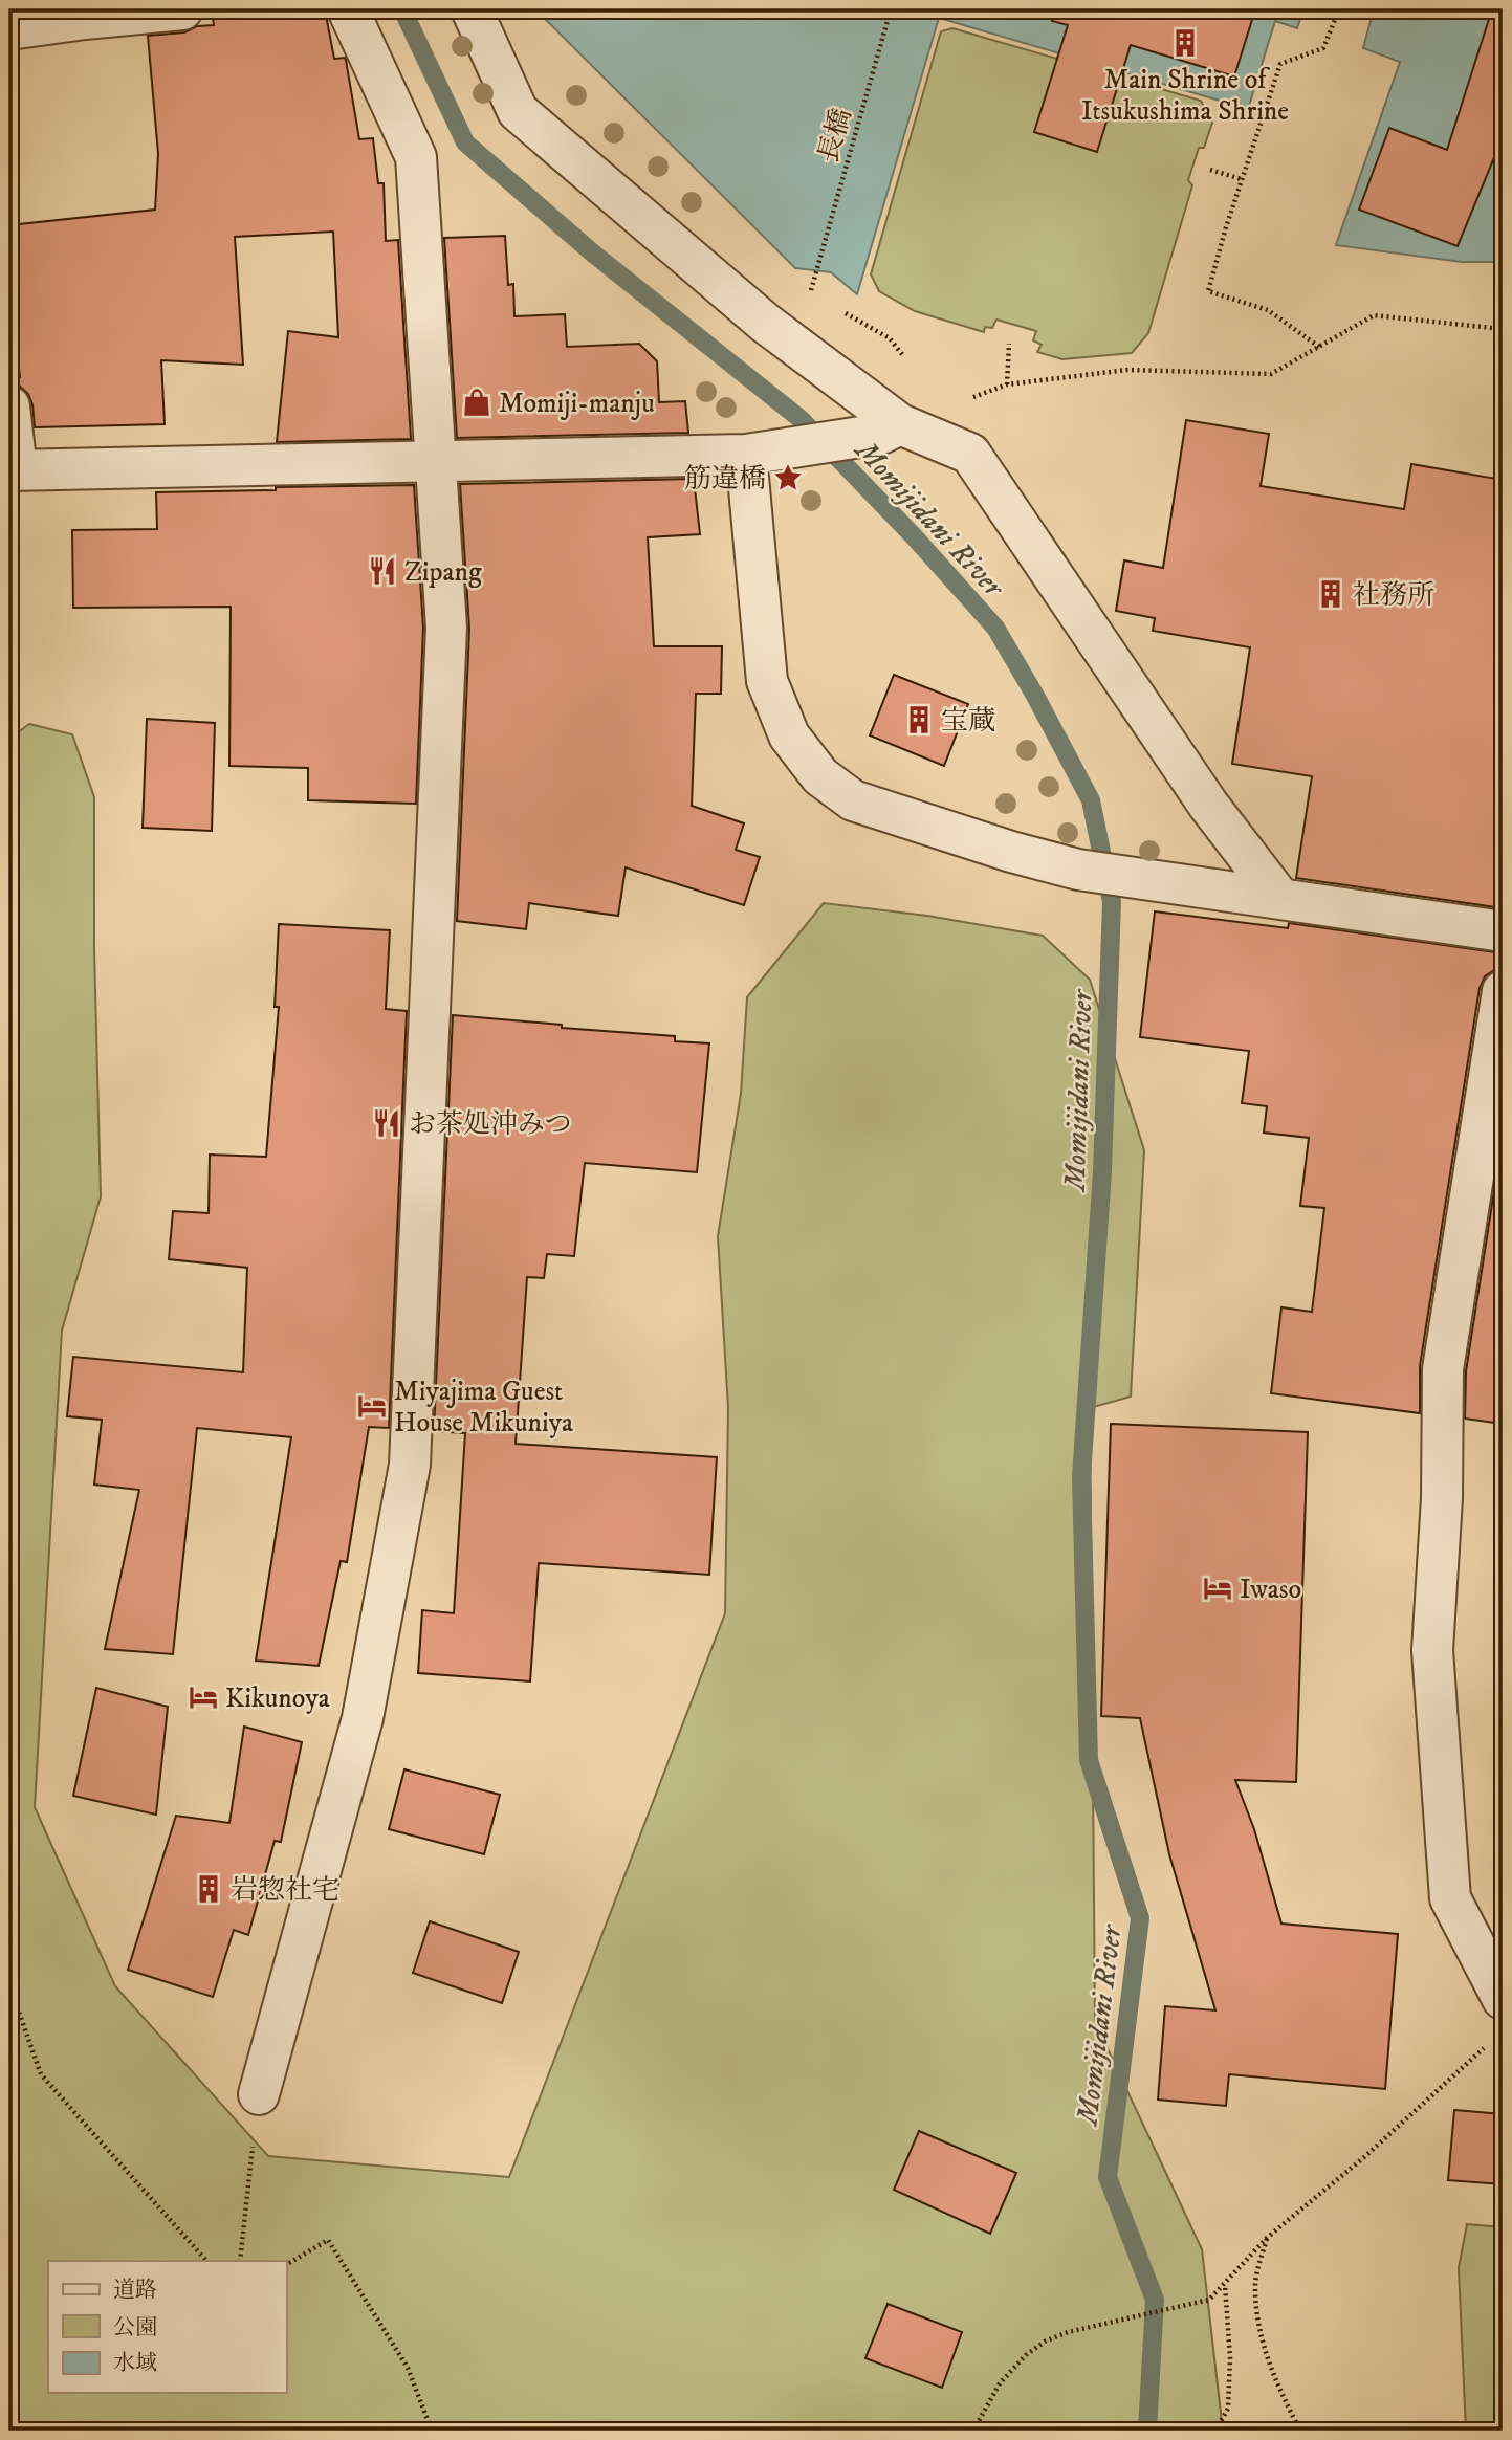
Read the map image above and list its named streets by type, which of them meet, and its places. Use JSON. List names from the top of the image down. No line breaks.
{"streets":{"path":["長橋"]},"water":["Momijidani River"],"places":{"building":["Main Shrine of Itsukushima Shrine","社務所","宝蔵","岩惣社宅"],"shop":["Momiji-manju"],"place":["筋違橋"],"restaurant":["Zipang","お茶処沖みつ"],"hotel":["Miyajima Guest House Mikuniya","Iwaso","Kikunoya"]},"legend":["道路","公園","水域"]}
